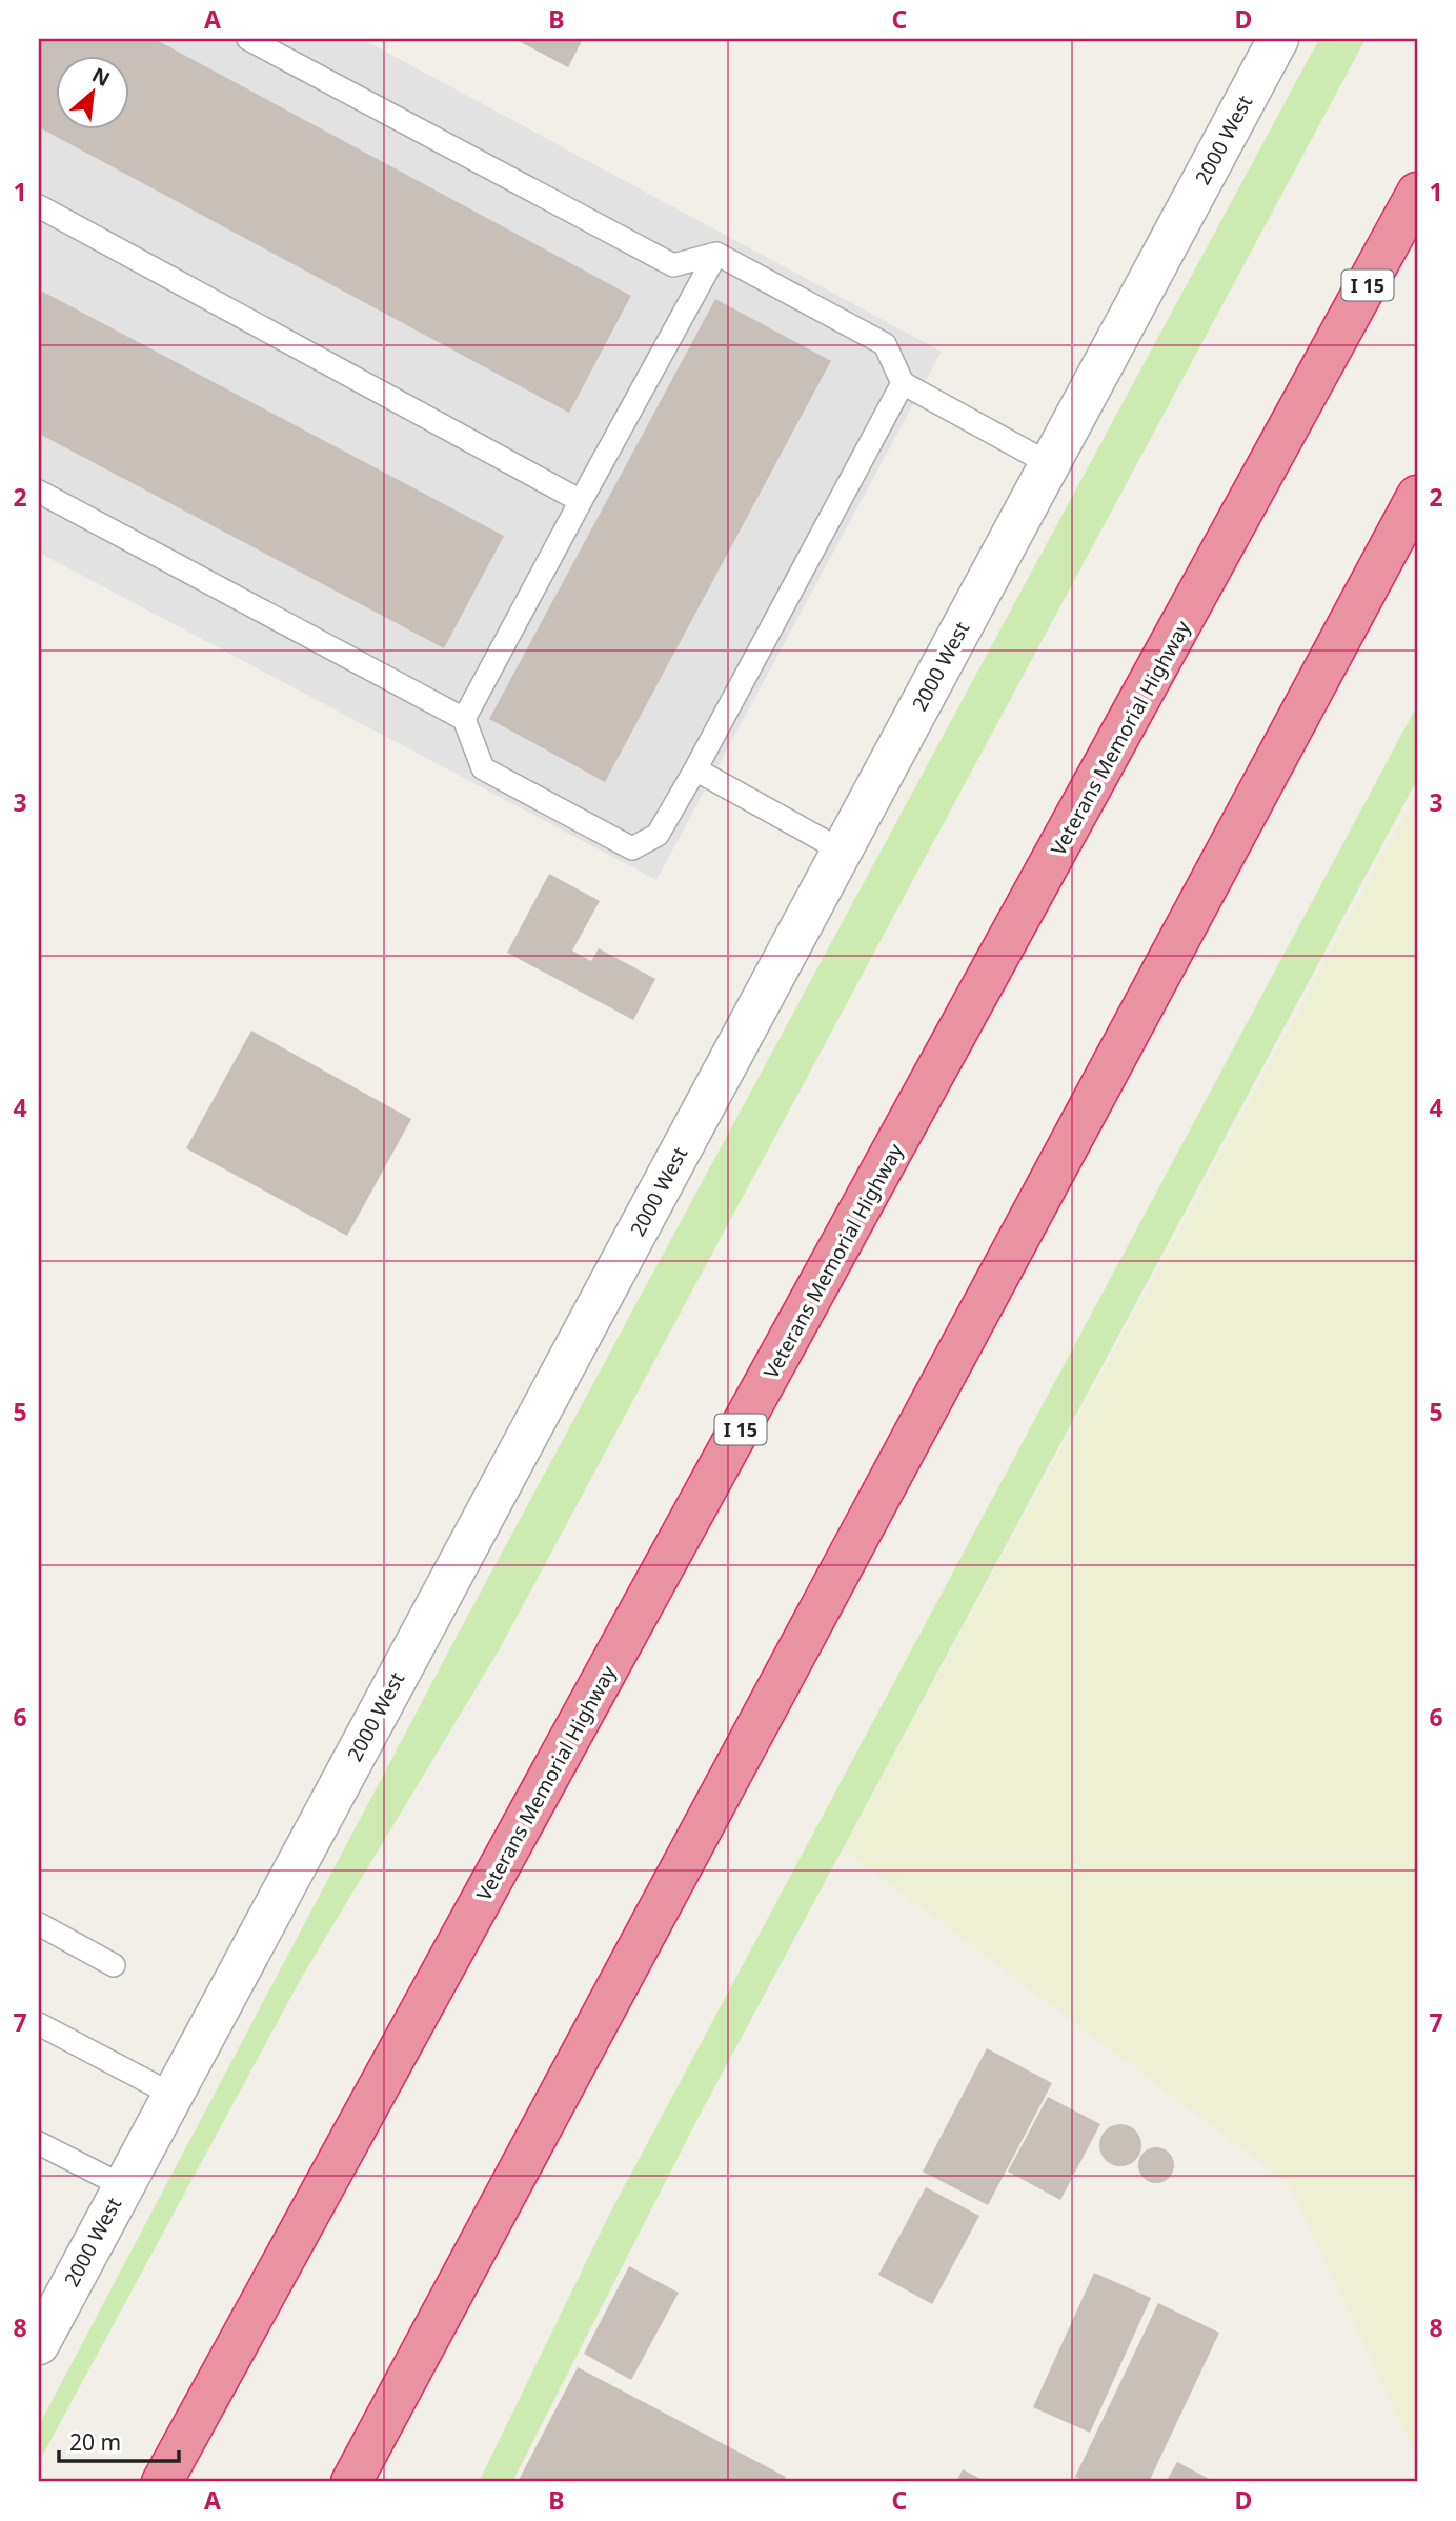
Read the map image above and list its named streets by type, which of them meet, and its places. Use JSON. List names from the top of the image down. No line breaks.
{"streets":{"highway":["I 15","Veterans Memorial Highway"],"street":["2000 West"]},"scale_bar":"20 m","north":"top right","grid":{"columns":["A","B","C","D"],"rows":["1","2","3","4","5","6","7","8"]}}
